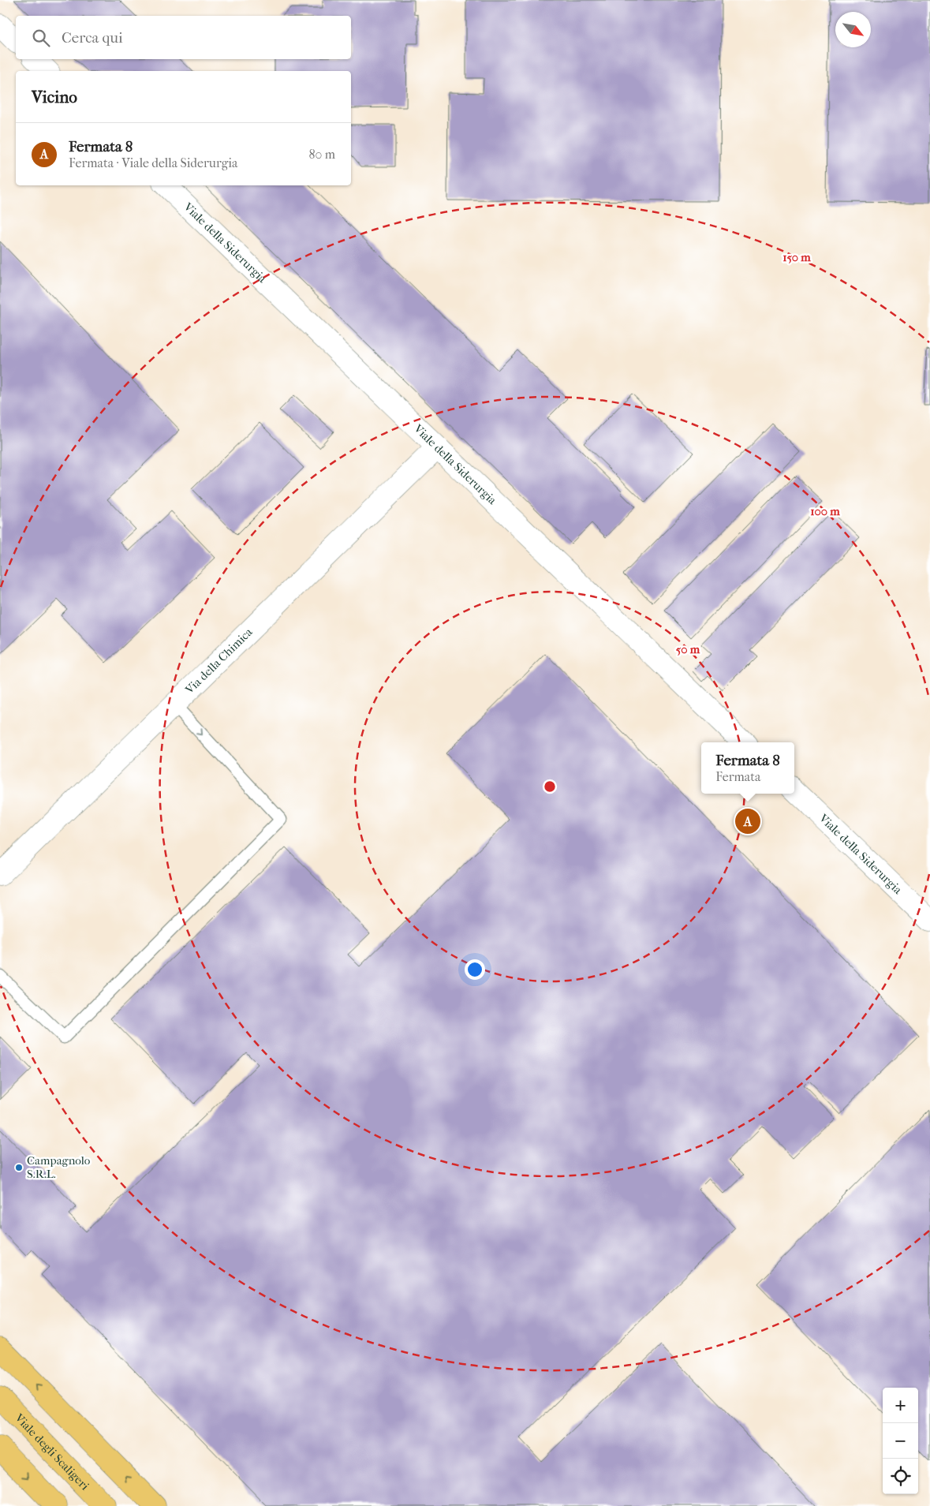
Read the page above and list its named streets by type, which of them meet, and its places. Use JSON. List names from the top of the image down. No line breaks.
{"streets":{"highway":["Viale degli Scaligeri"],"street":["Viale della Siderurgia","Via della Chimica"]},"crossings":[["Viale della Siderurgia","Via della Chimica"]],"places":["Campagnolo S.R.L."],"north":"bottom right","page":{"search":"Cerca qui","heading":"Vicino","list":[{"mark":"A","name":"Fermata 8","note":"Fermata · Viale della Siderurgia","value":"80 m"}],"popup":["Fermata 8","Fermata"],"pins":"A","map_buttons":["+","−"]},"rings":["150 m","100 m","50 m"]}
